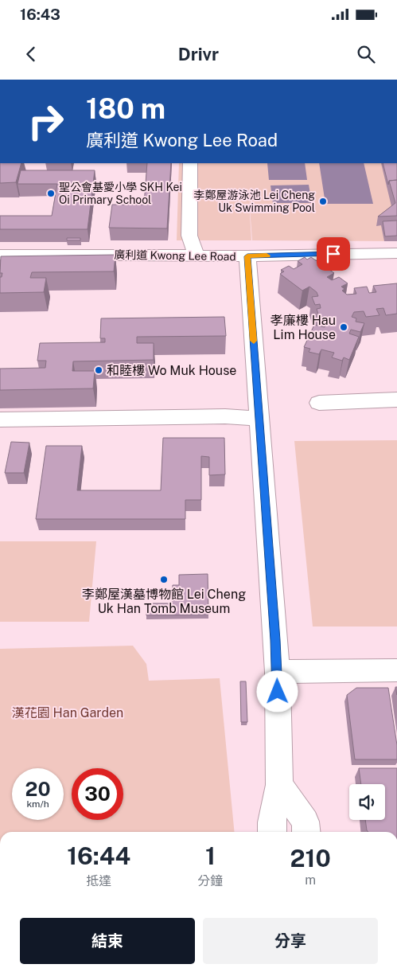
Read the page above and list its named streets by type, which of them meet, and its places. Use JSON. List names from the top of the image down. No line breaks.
{"streets":{"street":["廣利道 Kwong Lee Road"]},"parks":["漢花園 Han Garden"],"places":["聖公會基愛小學 SKH Kei Oi Primary School","李鄭屋游泳池 Lei Cheng Uk Swimming Pool","孝廉樓 Hau Lim House","和睦樓 Wo Muk House","李鄭屋漢墓博物館 Lei Cheng Uk Han Tomb Museum"],"page":{"status":"16:43","header":"Drivr","turn":["180 m","廣利道 Kwong Lee Road"],"speed":"20 km/h","limit":"30","eta":["16:44","抵達","1","分鐘","210","m"],"buttons":["結束","分享"]}}
